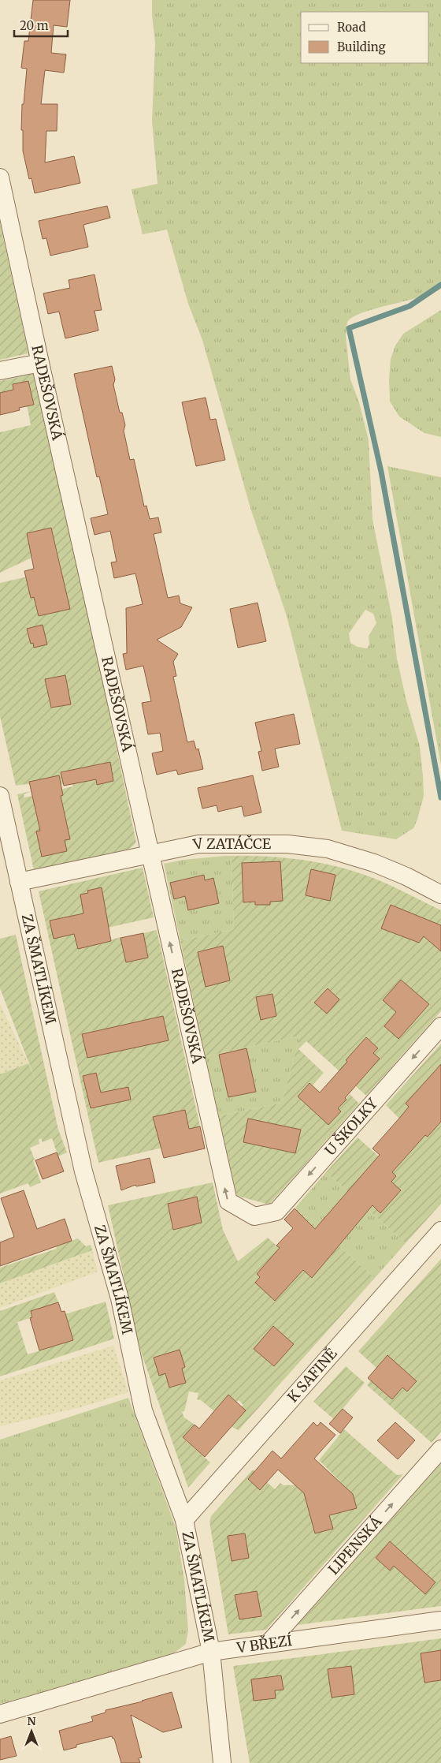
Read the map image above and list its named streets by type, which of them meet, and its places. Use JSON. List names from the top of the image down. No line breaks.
{"streets":{"street":["RADEŠOVSKÁ","V ZATÁČCE","ZA ŠMATLÍKEM","U ŠKOLKY","K SAFINĚ","LIPENSKÁ","V BŘEZÍ"]},"crossings":[["RADEŠOVSKÁ","V ZATÁČCE"],["RADEŠOVSKÁ","U ŠKOLKY"],["V ZATÁČCE","ZA ŠMATLÍKEM"],["ZA ŠMATLÍKEM","K SAFINĚ"],["ZA ŠMATLÍKEM","V BŘEZÍ"],["LIPENSKÁ","V BŘEZÍ"]],"one_way":["U ŠKOLKY","LIPENSKÁ"],"legend":["Road","Building"],"scale_bar":"20 m","north":"top"}
